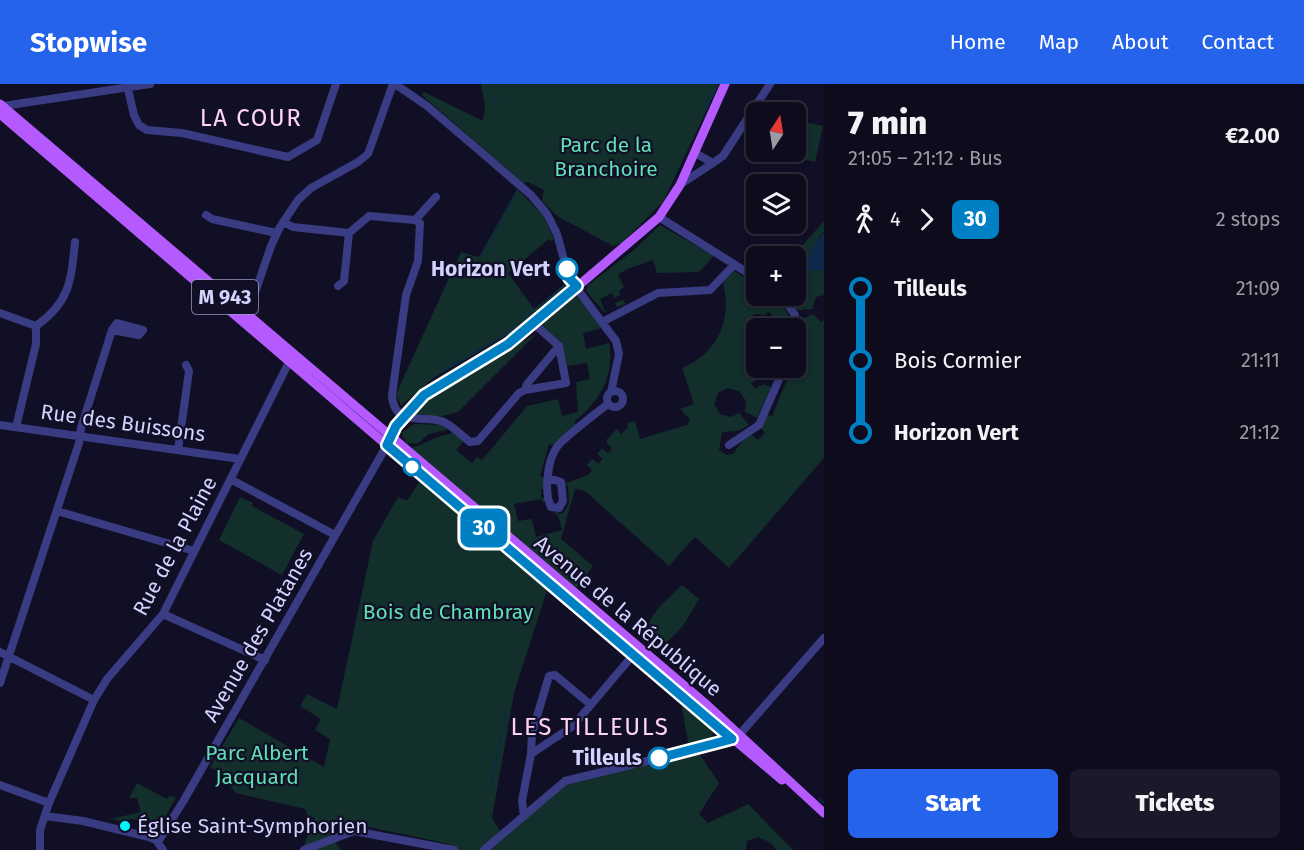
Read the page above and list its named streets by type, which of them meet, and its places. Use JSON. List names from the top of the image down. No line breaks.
{"streets":{"main road":["M 943","Avenue de la République"],"street":["Rue des Buissons","Rue de la Plaine","Avenue des Platanes"]},"crossings":[["Rue des Buissons","Rue de la Plaine"],["Rue de la Plaine","Avenue de la République"],["Avenue de la République","Avenue des Platanes"]],"districts":["LA COUR","LES TILLEULS"],"parks":["Parc de la Branchoire","Bois de Chambray","Parc Albert Jacquard"],"places":["Horizon Vert","Tilleuls","Église Saint-Symphorien"],"lines":["bus line 30"],"north":"top","page":{"header":"Stopwise","nav":["Home","Map","About","Contact"],"on_map":"30","heading":["7 min","21:05 – 21:12 · Bus","€2.00"],"map_buttons":["+","−"],"legs":["4","30","2 stops"],"list":[{"name":"Tilleuls","value":"21:09"},{"name":"Bois Cormier","value":"21:11"},{"name":"Horizon Vert","value":"21:12"}],"buttons":["Start","Tickets"]}}
